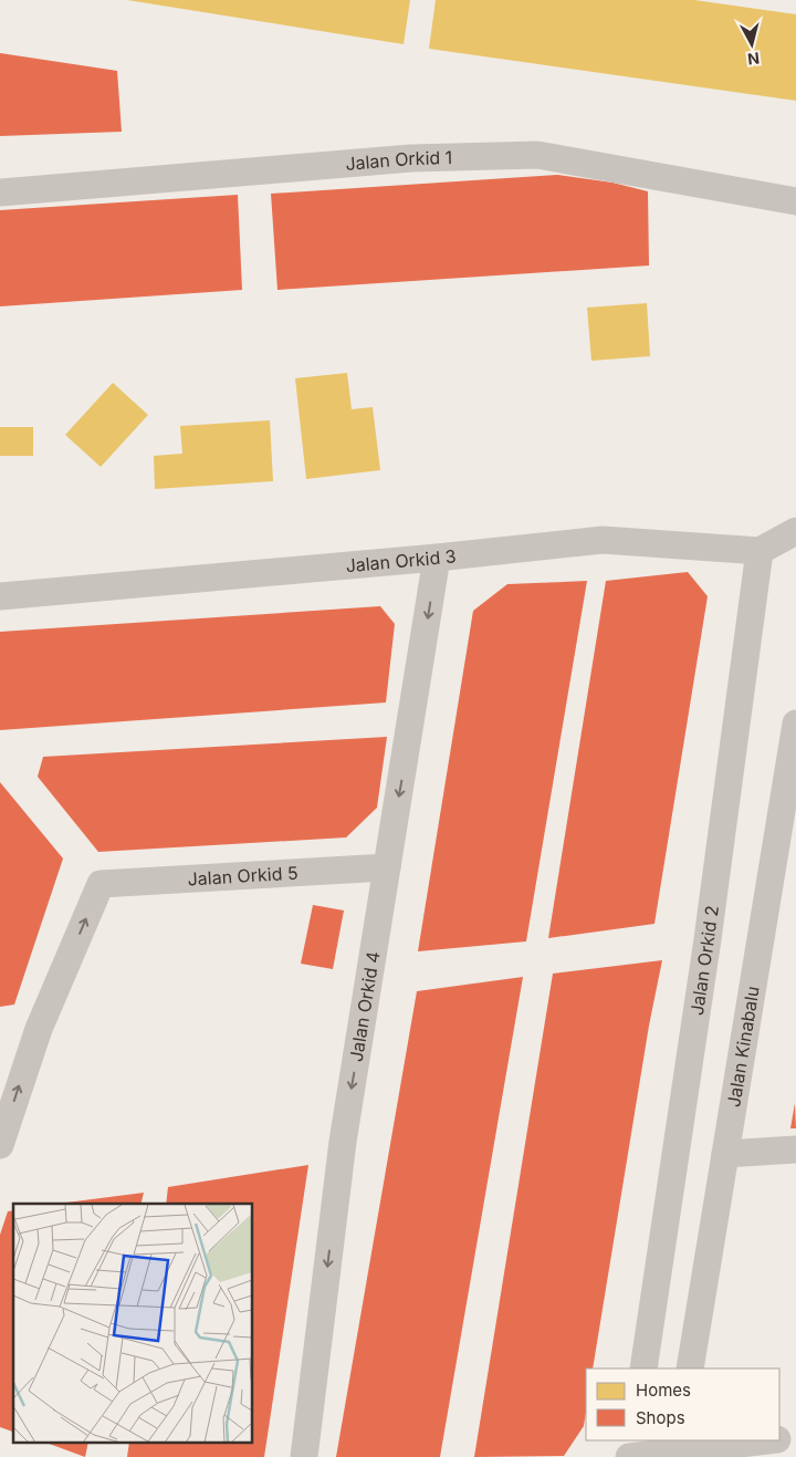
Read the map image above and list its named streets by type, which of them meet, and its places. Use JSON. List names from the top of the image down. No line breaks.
{"streets":{"street":["Jalan Orkid 1","Jalan Orkid 3","Jalan Orkid 5","Jalan Orkid 2","Jalan Orkid 4","Jalan Kinabalu"]},"crossings":[["Jalan Orkid 3","Jalan Orkid 2"],["Jalan Orkid 3","Jalan Orkid 4"],["Jalan Orkid 5","Jalan Orkid 4"]],"one_way":["Jalan Orkid 5","Jalan Orkid 4"],"legend":["Homes","Shops"],"north":"bottom"}
